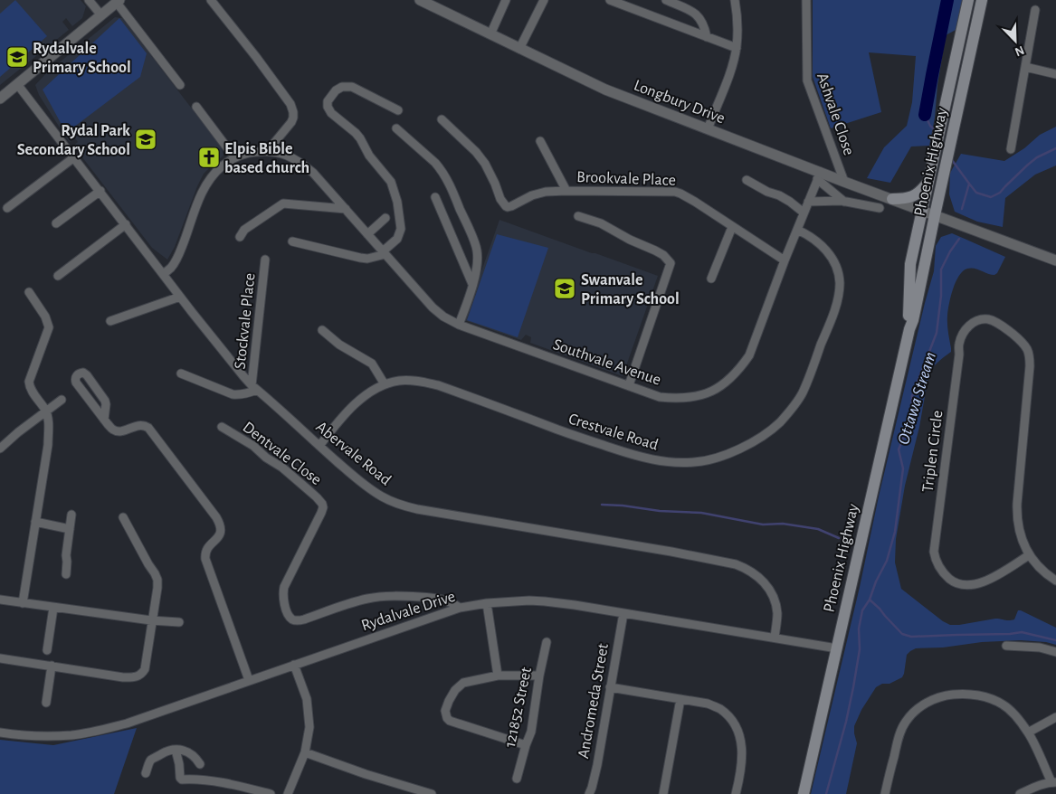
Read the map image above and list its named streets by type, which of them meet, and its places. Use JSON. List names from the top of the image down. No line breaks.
{"streets":{"main road":["Phoenix Highway"],"street":["Longbury Drive","Ashvale Close","Brookvale Place","Stockvale Place","Southvale Avenue","Crestvale Road","Triplen Circle","Dentvale Close","Abervale Road","Rydalvale Drive","Andromeda Street","121852 Street"]},"crossings":[["Longbury Drive","Ashvale Close"],["Longbury Drive","Phoenix Highway"],["Longbury Drive","Southvale Avenue"],["Phoenix Highway","Rydalvale Drive"],["Brookvale Place","Southvale Avenue"],["Stockvale Place","Abervale Road"],["Southvale Avenue","Crestvale Road"],["Southvale Avenue","Abervale Road"],["Crestvale Road","Abervale Road"],["Dentvale Close","Rydalvale Drive"],["Abervale Road","Rydalvale Drive"],["Rydalvale Drive","Andromeda Street"]],"water":["Ottawa Stream"],"places":{"school or university":["Rydalvale Primary School","Rydal Park Secondary School","Swanvale Primary School"],"church":["Elpis Bible based church"]},"north":"bottom right"}
